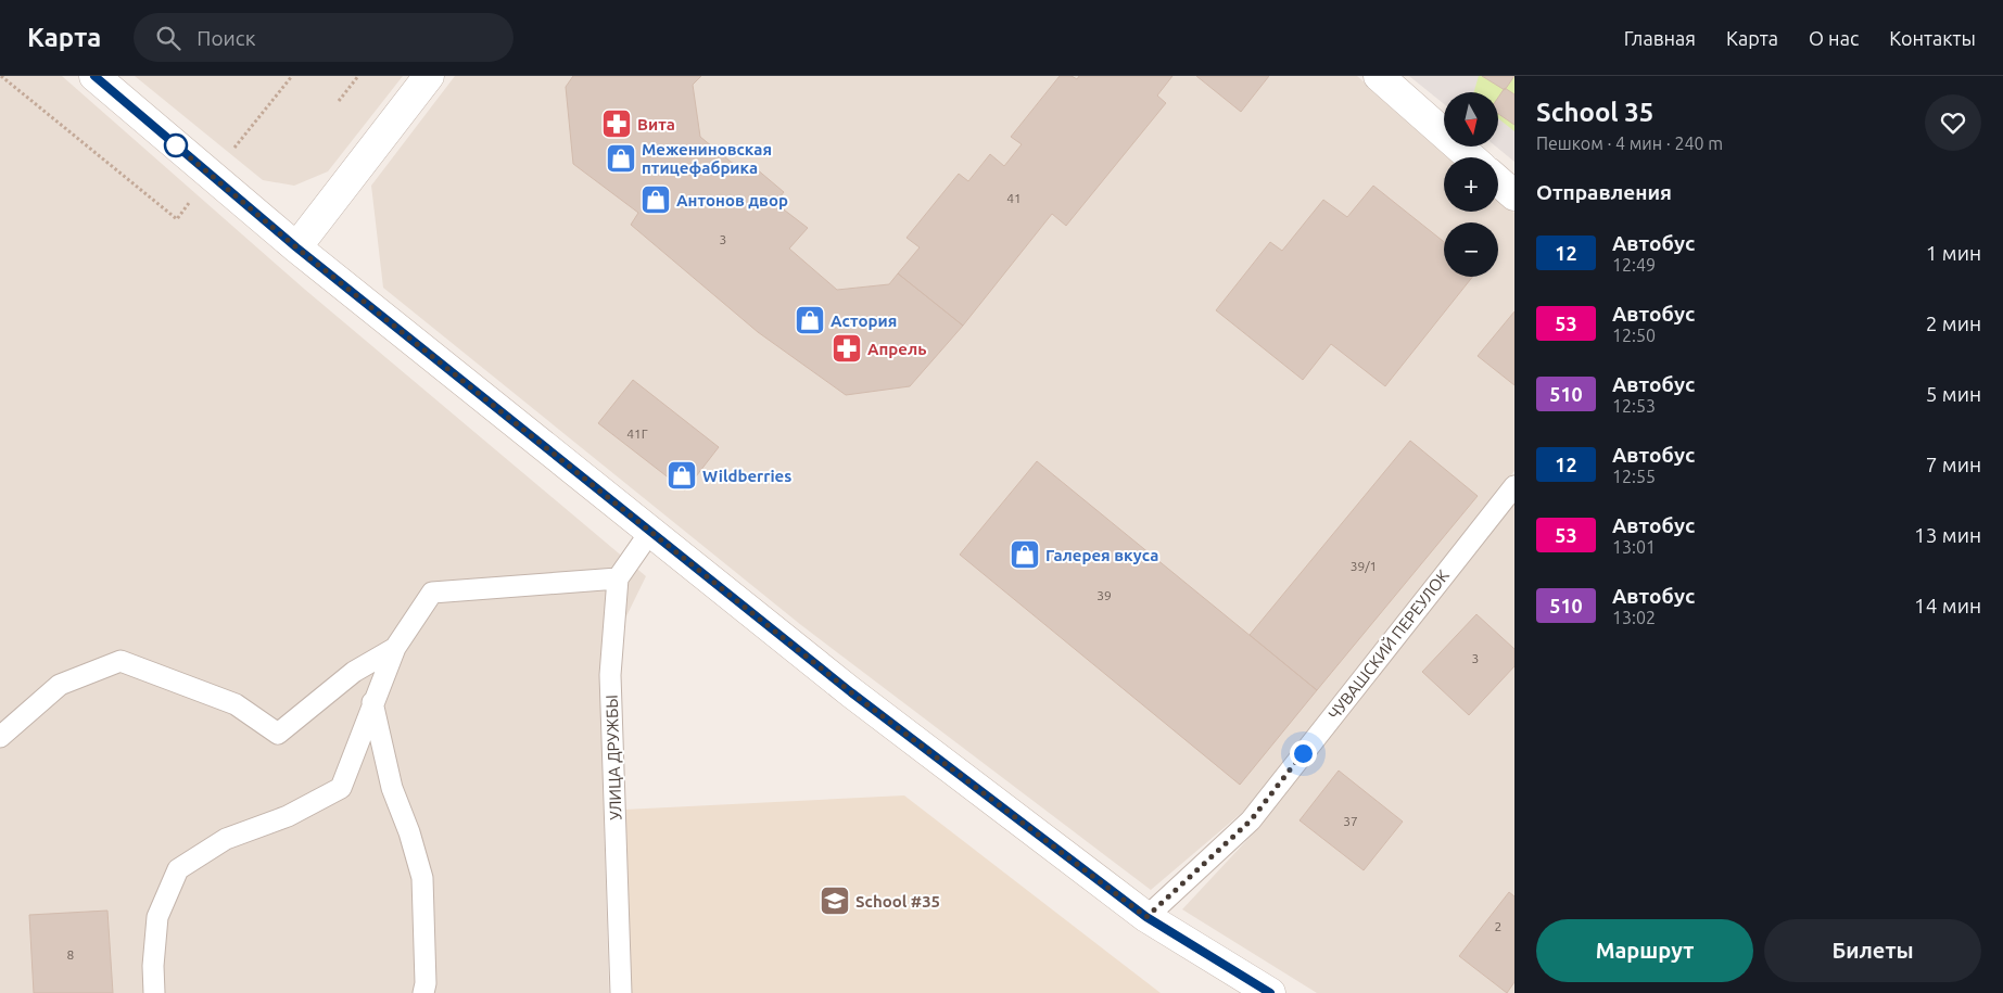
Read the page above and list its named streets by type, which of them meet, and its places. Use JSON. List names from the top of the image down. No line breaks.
{"streets":{"lane":["ЧУВАШСКИЙ ПЕРЕУЛОК","УЛИЦА ДРУЖБЫ"]},"places":{"pharmacy":["Вита","Апрель"],"shop":["Межениновская птицефабрика","Антонов двор","Астория","Wildberries","Галерея вкуса"],"school or university":["School #35"]},"lines":["bus line 12"],"house_numbers":["41","3","41Г","39/1","39","3","37","2","8"],"north":"bottom","page":{"header":"Карта","search":"Поиск","nav":["Главная","Карта","О нас","Контакты"],"heading":[["School 35","Пешком · 4 мин · 240 m"],"Отправления"],"map_buttons":["+","−"],"list":[{"mark":"12","name":"Автобус","note":"12:49","value":"1 мин"},{"mark":"53","name":"Автобус","note":"12:50","value":"2 мин"},{"mark":"510","name":"Автобус","note":"12:53","value":"5 мин"},{"mark":"12","name":"Автобус","note":"12:55","value":"7 мин"},{"mark":"53","name":"Автобус","note":"13:01","value":"13 мин"},{"mark":"510","name":"Автобус","note":"13:02","value":"14 мин"}],"buttons":["Маршрут","Билеты"]}}
